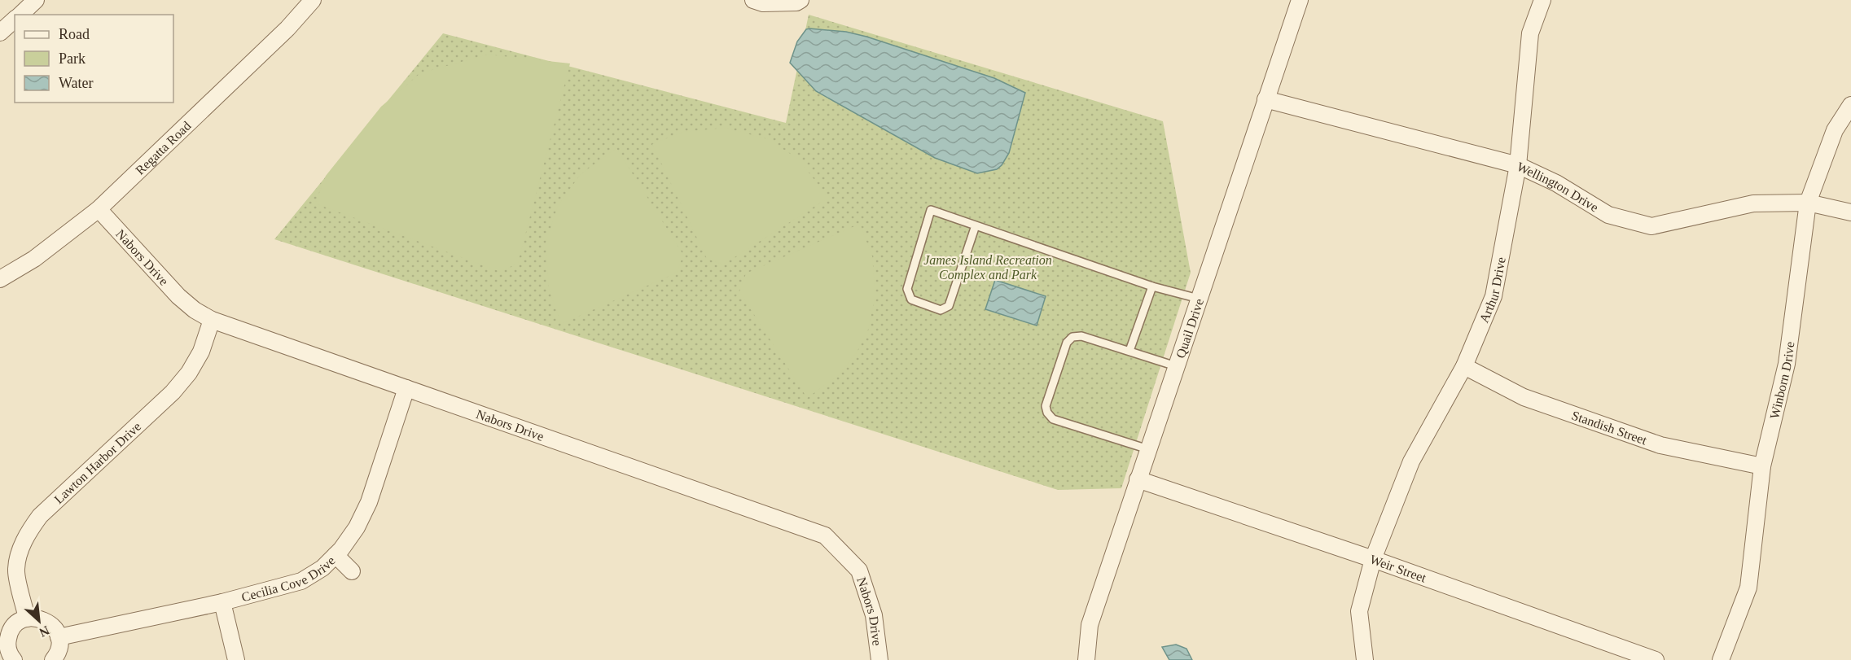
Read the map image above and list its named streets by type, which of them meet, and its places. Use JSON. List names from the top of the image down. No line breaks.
{"streets":{"street":["Regatta Road","Wellington Drive","Nabors Drive","Arthur Drive","Quail Drive","Winborn Drive","Standish Street","Lawton Harbor Drive","Weir Street","Cecilia Cove Drive"]},"crossings":[["Regatta Road","Nabors Drive"],["Wellington Drive","Arthur Drive"],["Wellington Drive","Quail Drive"],["Wellington Drive","Winborn Drive"],["Nabors Drive","Lawton Harbor Drive"],["Nabors Drive","Cecilia Cove Drive"],["Arthur Drive","Standish Street"],["Arthur Drive","Weir Street"],["Quail Drive","Weir Street"],["Winborn Drive","Standish Street"]],"parks":["James Island Recreation Complex and Park"],"legend":["Road","Park","Water"],"north":"bottom right"}
